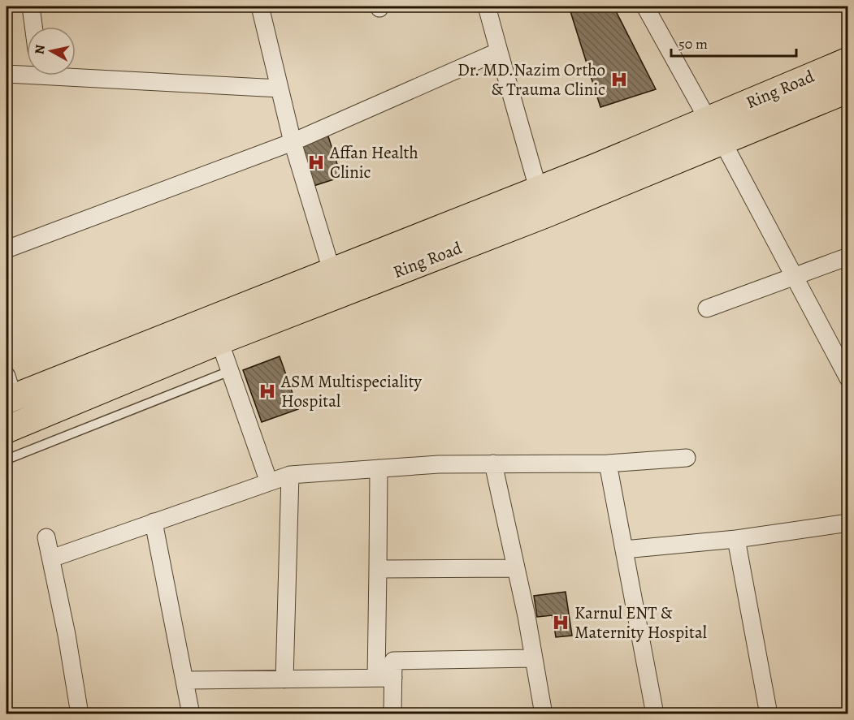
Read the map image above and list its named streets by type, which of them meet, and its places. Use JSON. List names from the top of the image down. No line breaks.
{"streets":{"highway":["Ring Road"]},"places":{"hospital":["Dr. MD.Nazim Ortho & Trauma Clinic","Affan Health Clinic","ASM Multispeciality Hospital","Karnul ENT & Maternity Hospital"]},"scale_bar":"50 m","north":"left"}
